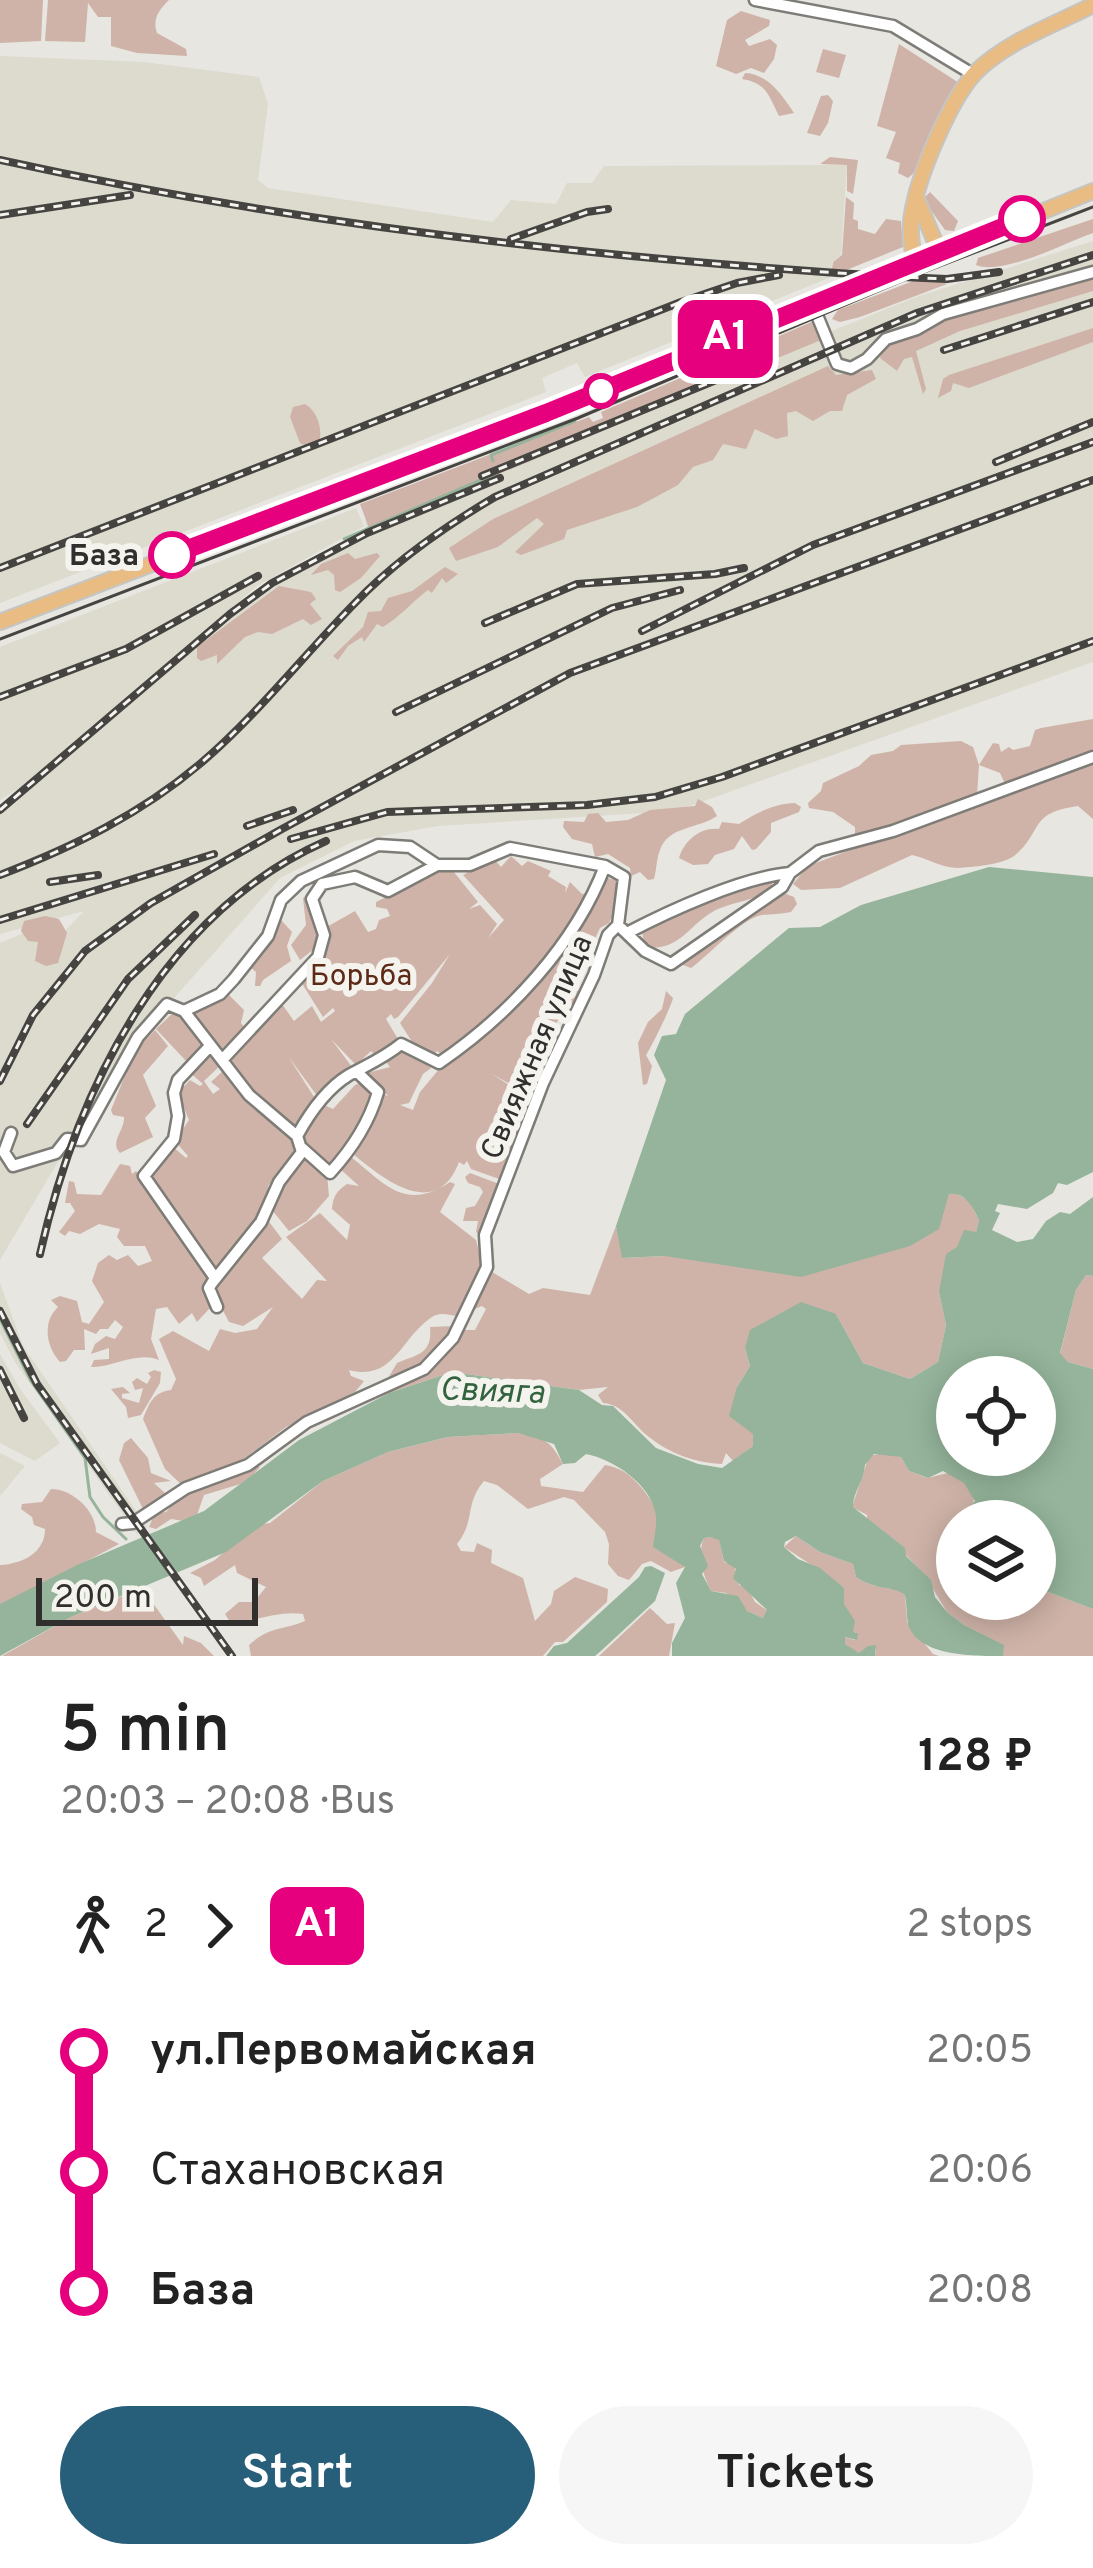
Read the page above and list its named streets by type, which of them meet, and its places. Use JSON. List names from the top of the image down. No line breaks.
{"streets":{"street":["Свияжная улица"]},"water":["Свияга"],"parks":["Борьба"],"places":["База"],"lines":["bus line А1"],"scale_bar":"200 m","page":{"on_map":"А1","scale":"200 m","heading":["5 min","20:03 – 20:08 · Bus","128 ₽"],"legs":["2","А1","2 stops"],"list":[{"name":"ул.Первомайская","value":"20:05"},{"name":"Стахановская","value":"20:06"},{"name":"База","value":"20:08"}],"buttons":["Start","Tickets"]}}
